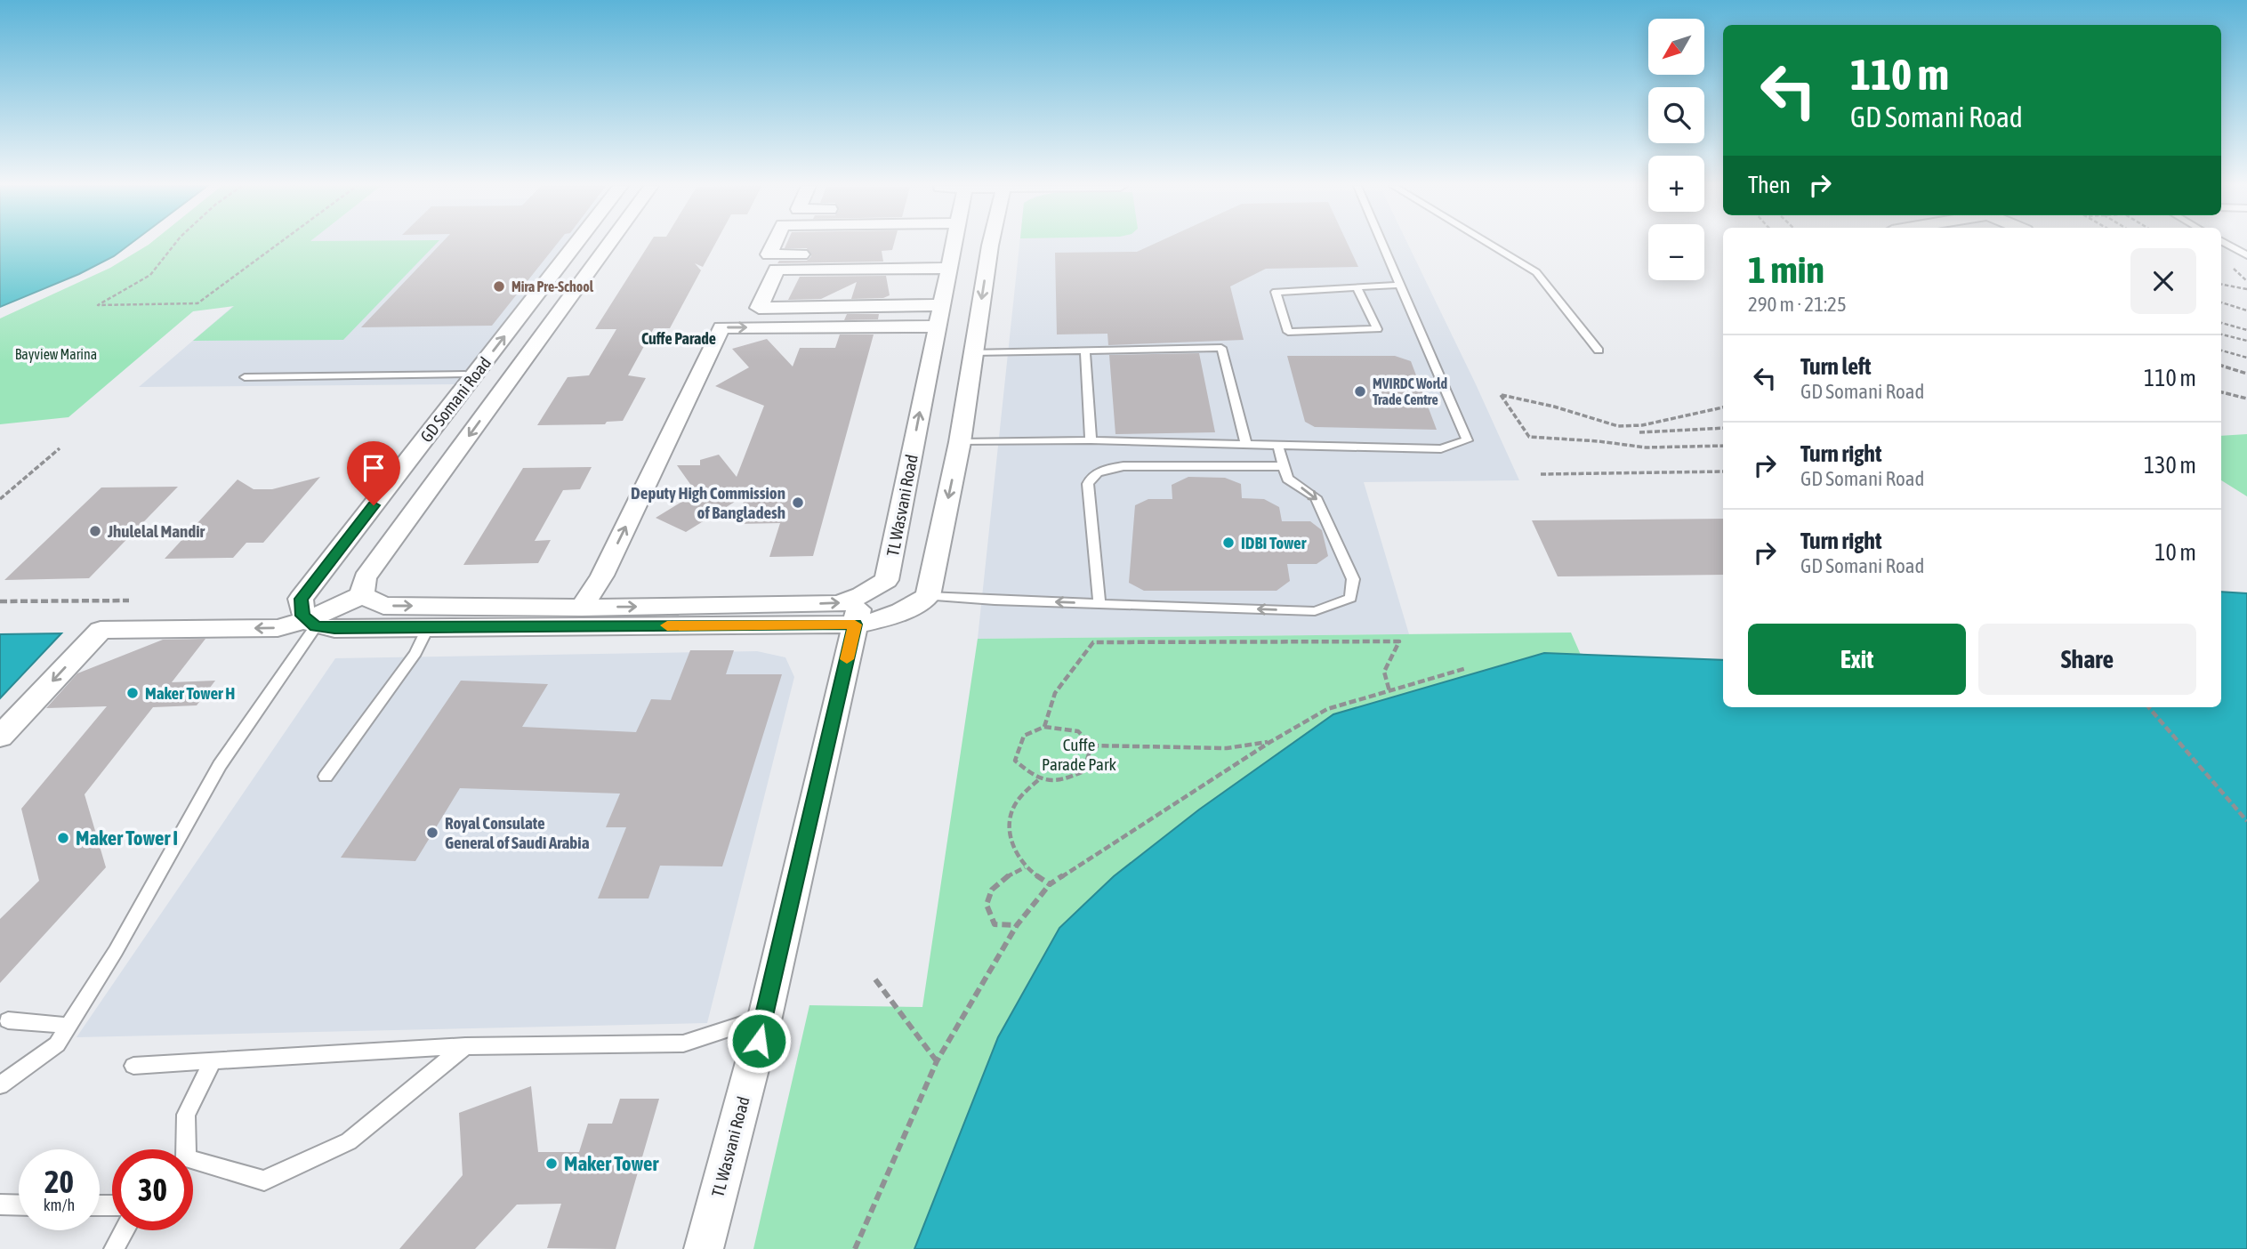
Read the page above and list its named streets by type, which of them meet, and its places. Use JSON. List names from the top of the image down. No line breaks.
{"streets":{"street":["GD Somani Road","TL Wasvani Road"]},"districts":["Cuffe Parade"],"parks":["Bayview Marina","Cuffe Parade Park"],"places":["Mira Pre-School","MVIRDC World Trade Centre","Deputy High Commission of Bangladesh","Jhulelal Mandir","IDBI Tower","Maker Tower H","Royal Consulate General of Saudi Arabia","Maker Tower I","Maker Tower"],"north":"bottom left","page":{"map_buttons":["+","−"],"turn":["110 m","GD Somani Road"],"then":"Then","heading":["1 min","290 m · 21:25"],"list":[{"name":"Turn left","note":"GD Somani Road","value":"110 m"},{"name":"Turn right","note":"GD Somani Road","value":"130 m"},{"name":"Turn right","note":"GD Somani Road","value":"10 m"}],"buttons":["Exit","Share"],"speed":"20 km/h","limit":"30"}}
